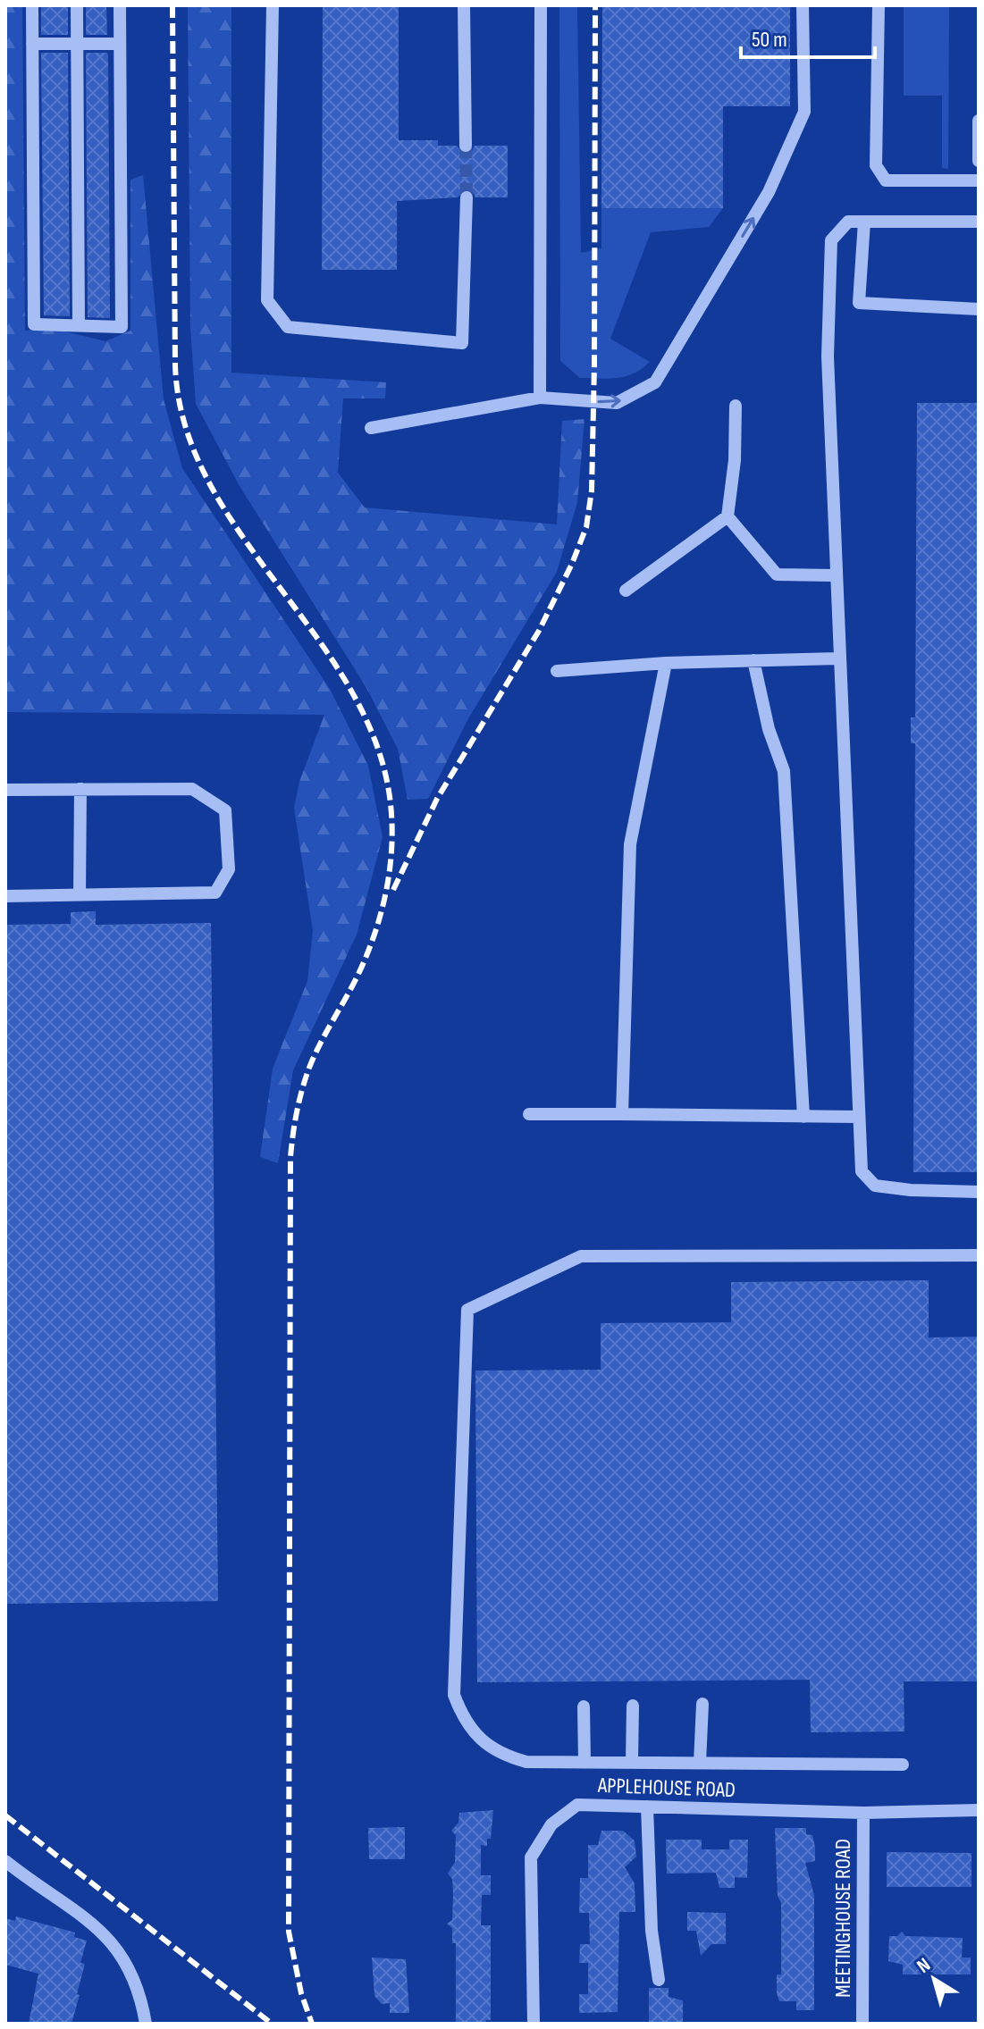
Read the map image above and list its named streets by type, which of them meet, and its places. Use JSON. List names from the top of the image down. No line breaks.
{"streets":{"street":["APPLEHOUSE ROAD","MEETINGHOUSE ROAD"]},"crossings":[["APPLEHOUSE ROAD","MEETINGHOUSE ROAD"]],"scale_bar":"50 m","north":"top left"}
